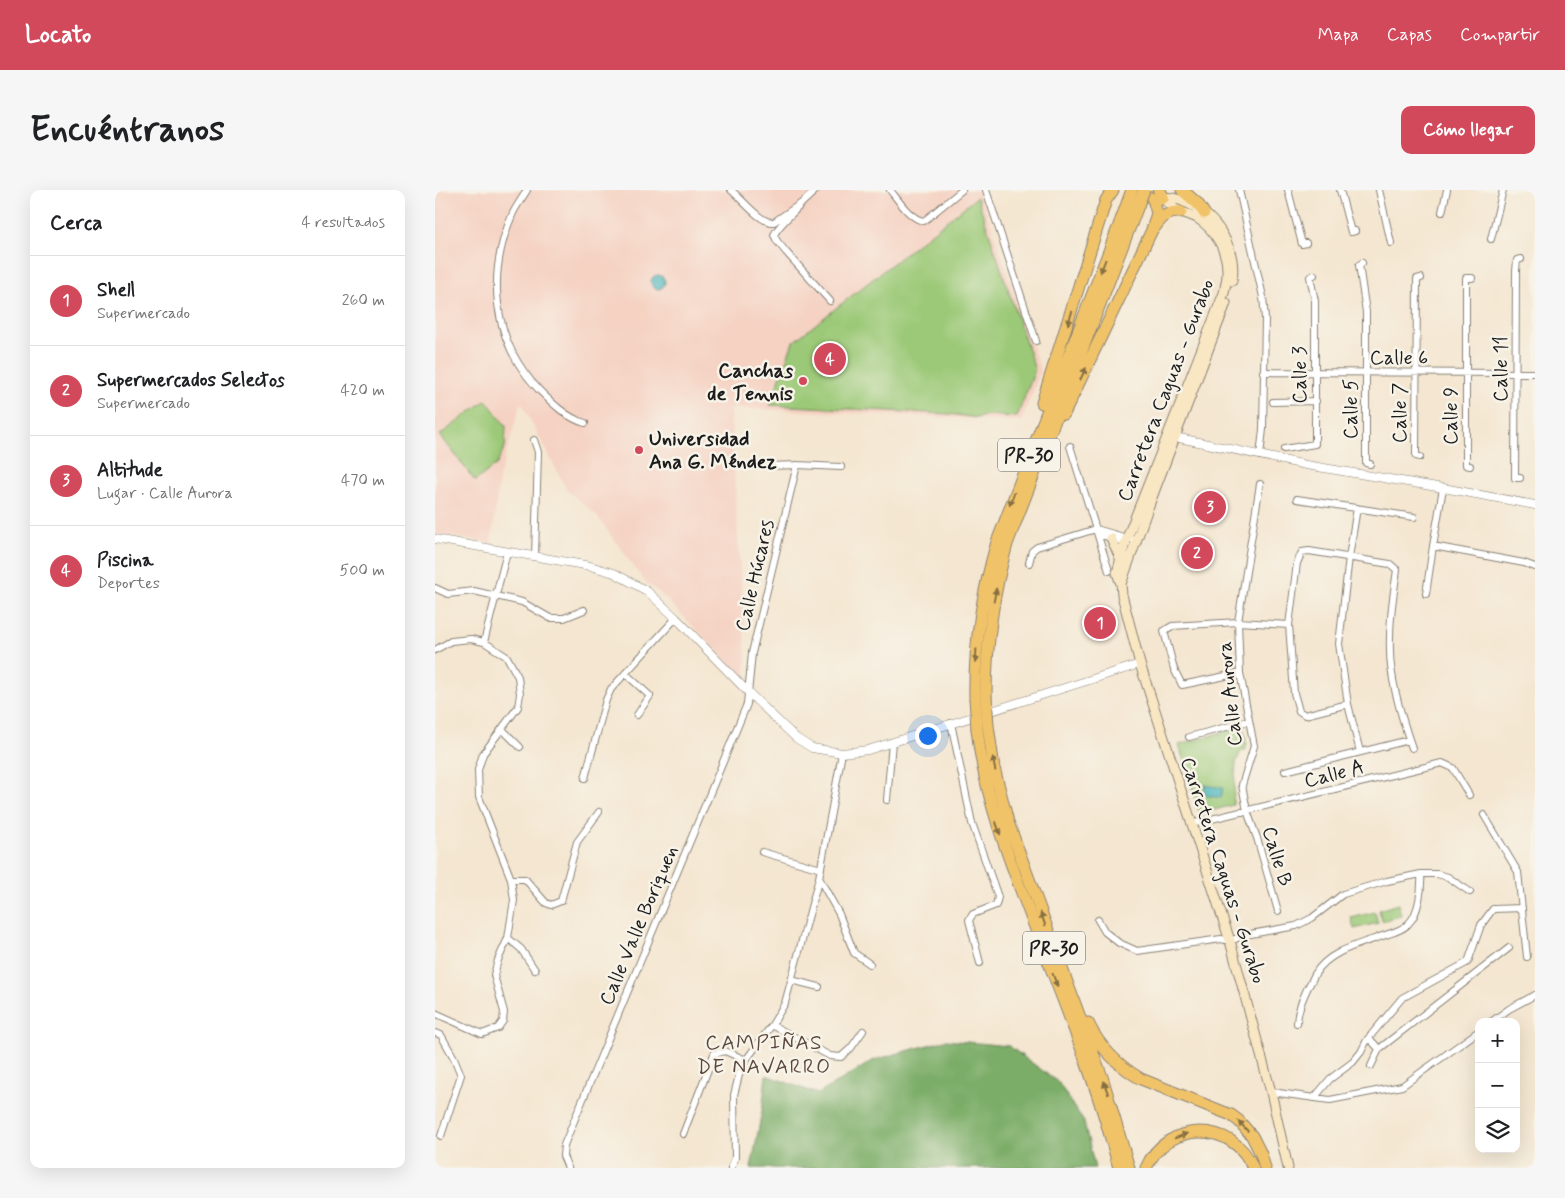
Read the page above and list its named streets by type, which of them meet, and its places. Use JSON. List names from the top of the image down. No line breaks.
{"streets":{"highway":["PR-30"],"main road":["Carretera Caguas - Gurabo"],"street":["Calle 6","Calle 11","Calle 3","Calle 5","Calle 7","Calle 9","Calle Húcares","Calle Aurora","Calle A","Calle B","Calle Valle Boriquen"]},"crossings":[["Calle 6","Calle 11"],["Calle 6","Calle 3"],["Calle 6","Calle 5"],["Calle 6","Calle 7"],["Calle 6","Calle 9"],["Carretera Caguas - Gurabo","Calle A"],["Calle Húcares","Calle Valle Boriquen"],["Calle Aurora","Calle A"],["Calle Aurora","Calle B"],["Calle A","Calle B"]],"districts":["CAMPIÑAS DE NAVARRO"],"places":["Canchas de Tennis","Universidad Ana G. Méndez"],"page":{"header":"Locato","nav":["Mapa","Capas","Compartir"],"buttons":"Cómo llegar","title":"Encuéntranos","heading":["Cerca","4 resultados"],"list":[{"mark":"1","name":"Shell","note":"Supermercado","value":"260 m"},{"mark":"2","name":"Supermercados Selectos","note":"Supermercado","value":"420 m"},{"mark":"3","name":"Altitude","note":"Lugar · Calle Aurora","value":"470 m"},{"mark":"4","name":"Piscina","note":"Deportes","value":"500 m"}],"pins":["4","3","2","1"],"map_buttons":["+","−"]}}
